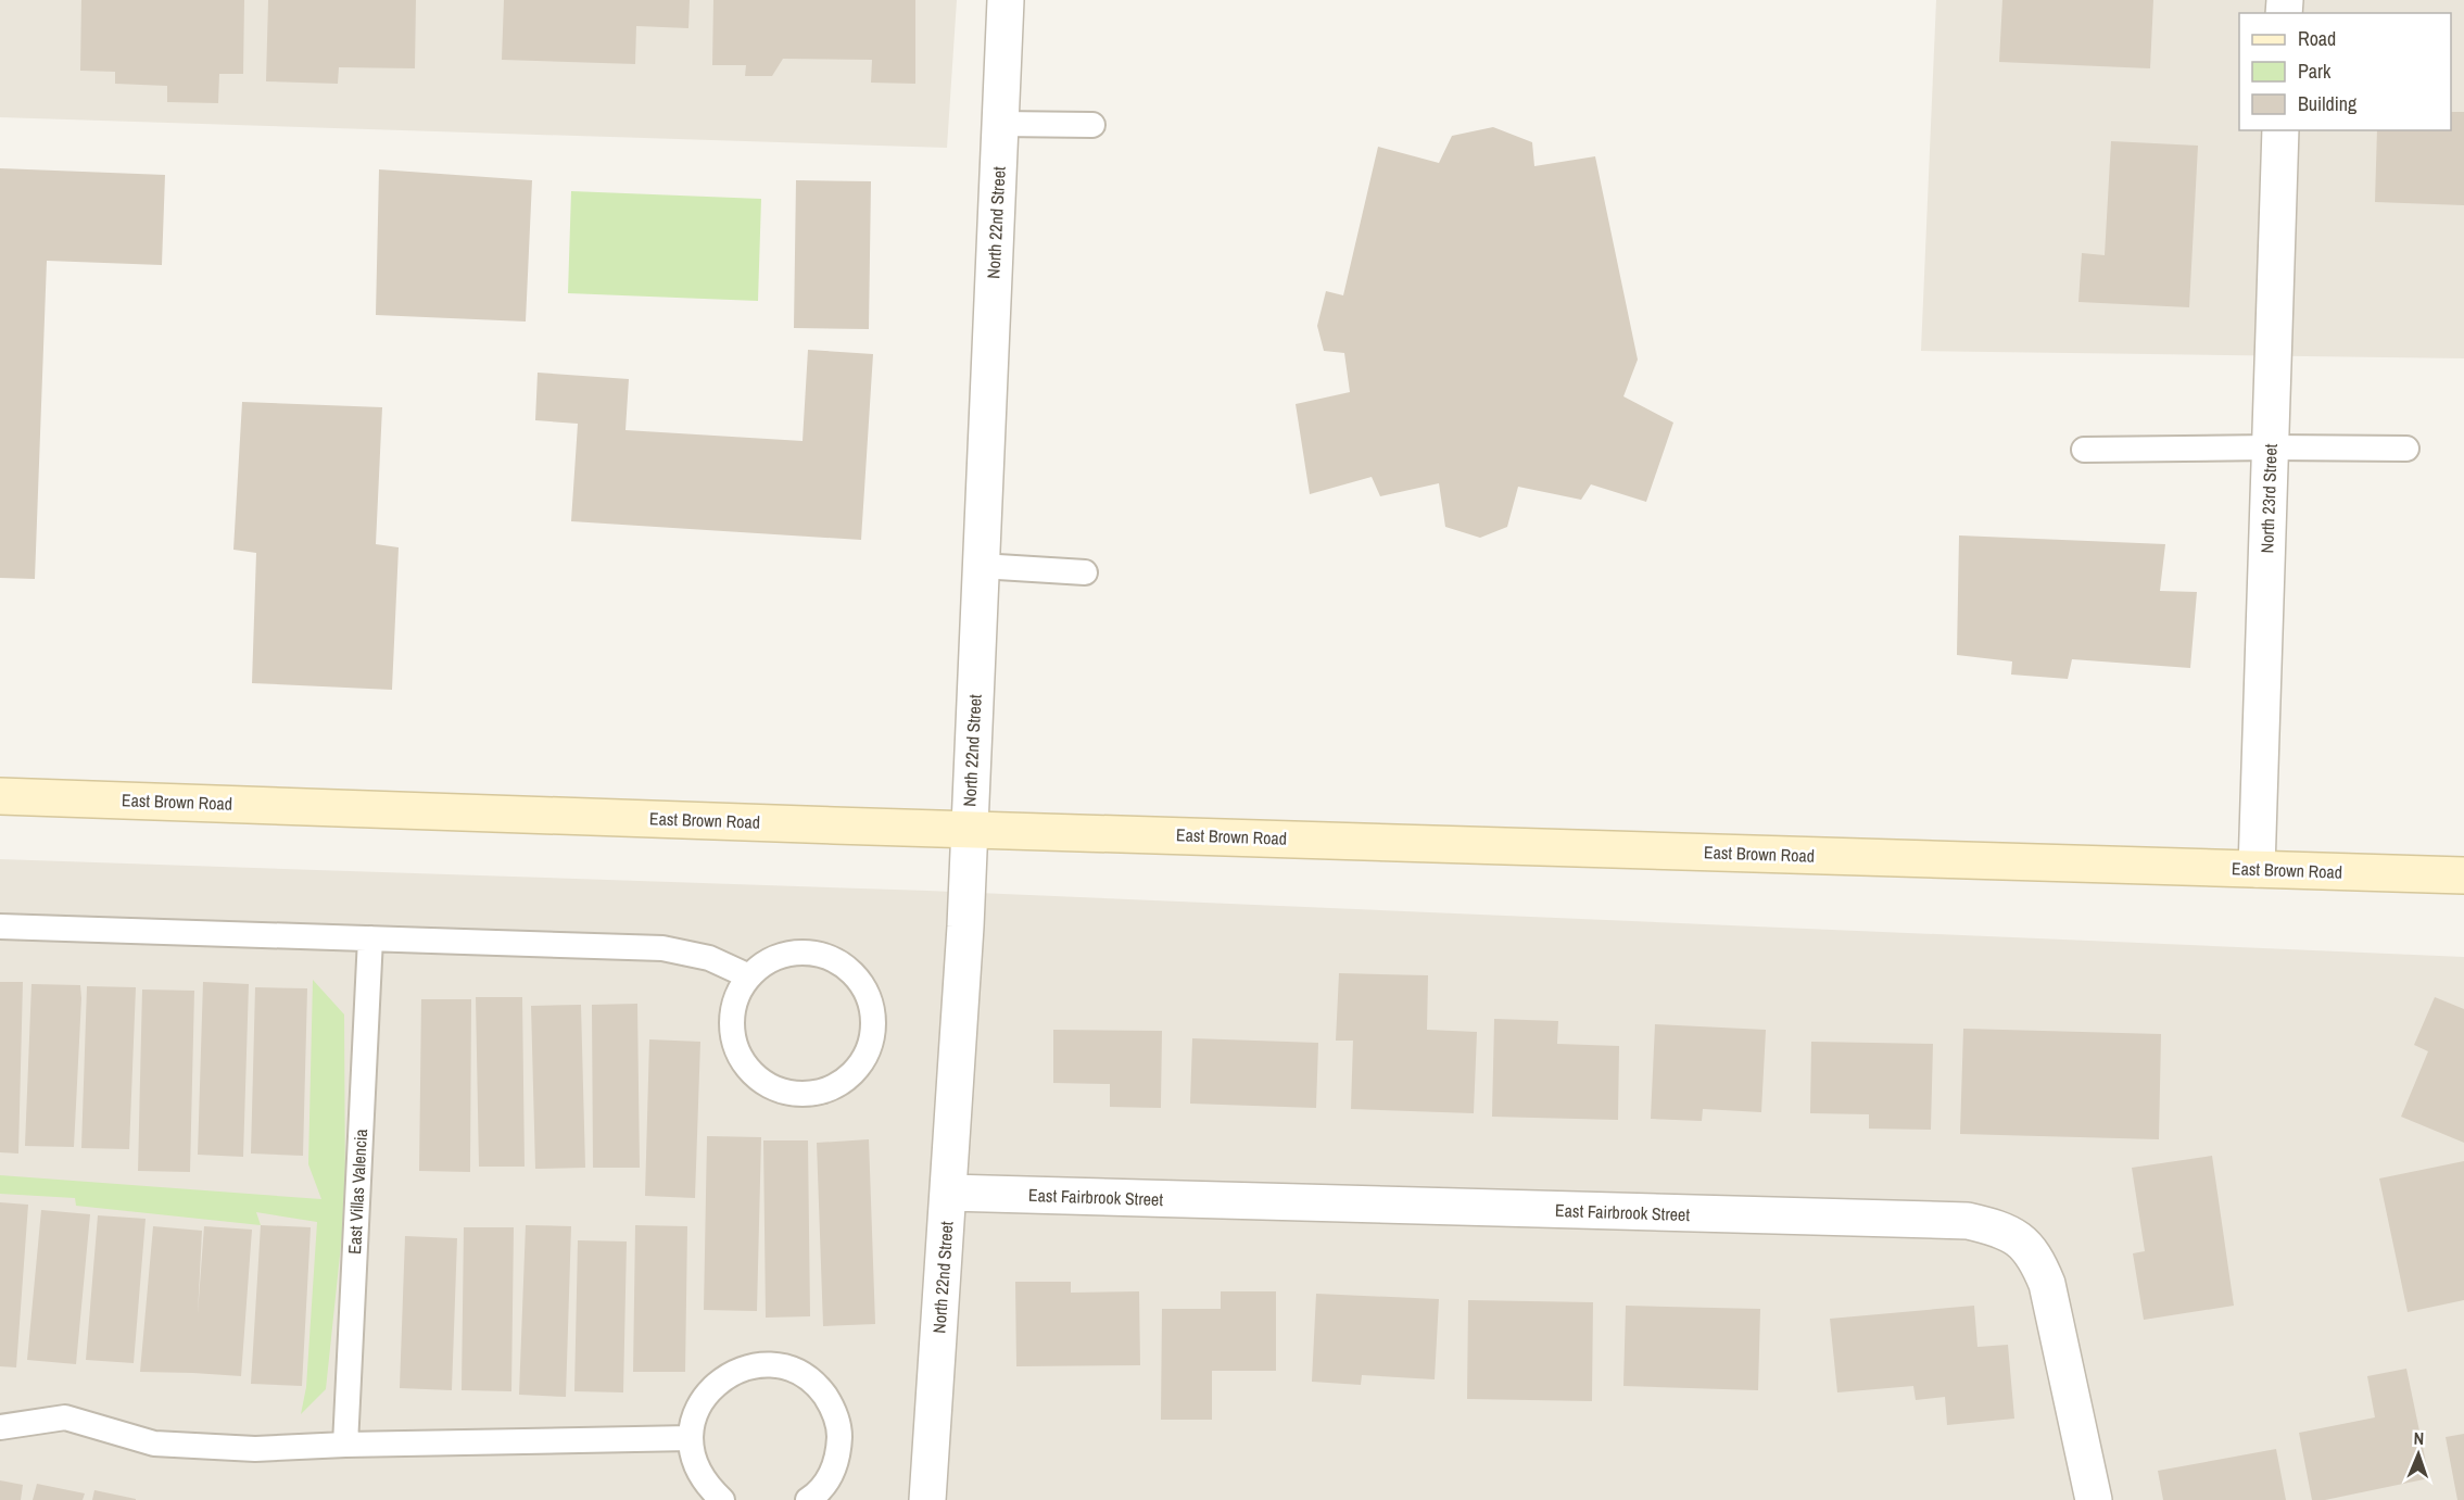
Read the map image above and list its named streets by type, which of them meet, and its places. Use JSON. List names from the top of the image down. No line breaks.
{"streets":{"main road":["East Brown Road"],"street":["North 22nd Street","North 23rd Street","East Fairbrook Street"],"lane":["East Villas Valencia"]},"crossings":[["North 22nd Street","East Brown Road"],["North 22nd Street","East Fairbrook Street"],["North 23rd Street","East Brown Road"]],"legend":["Road","Park","Building"],"north":"top"}
